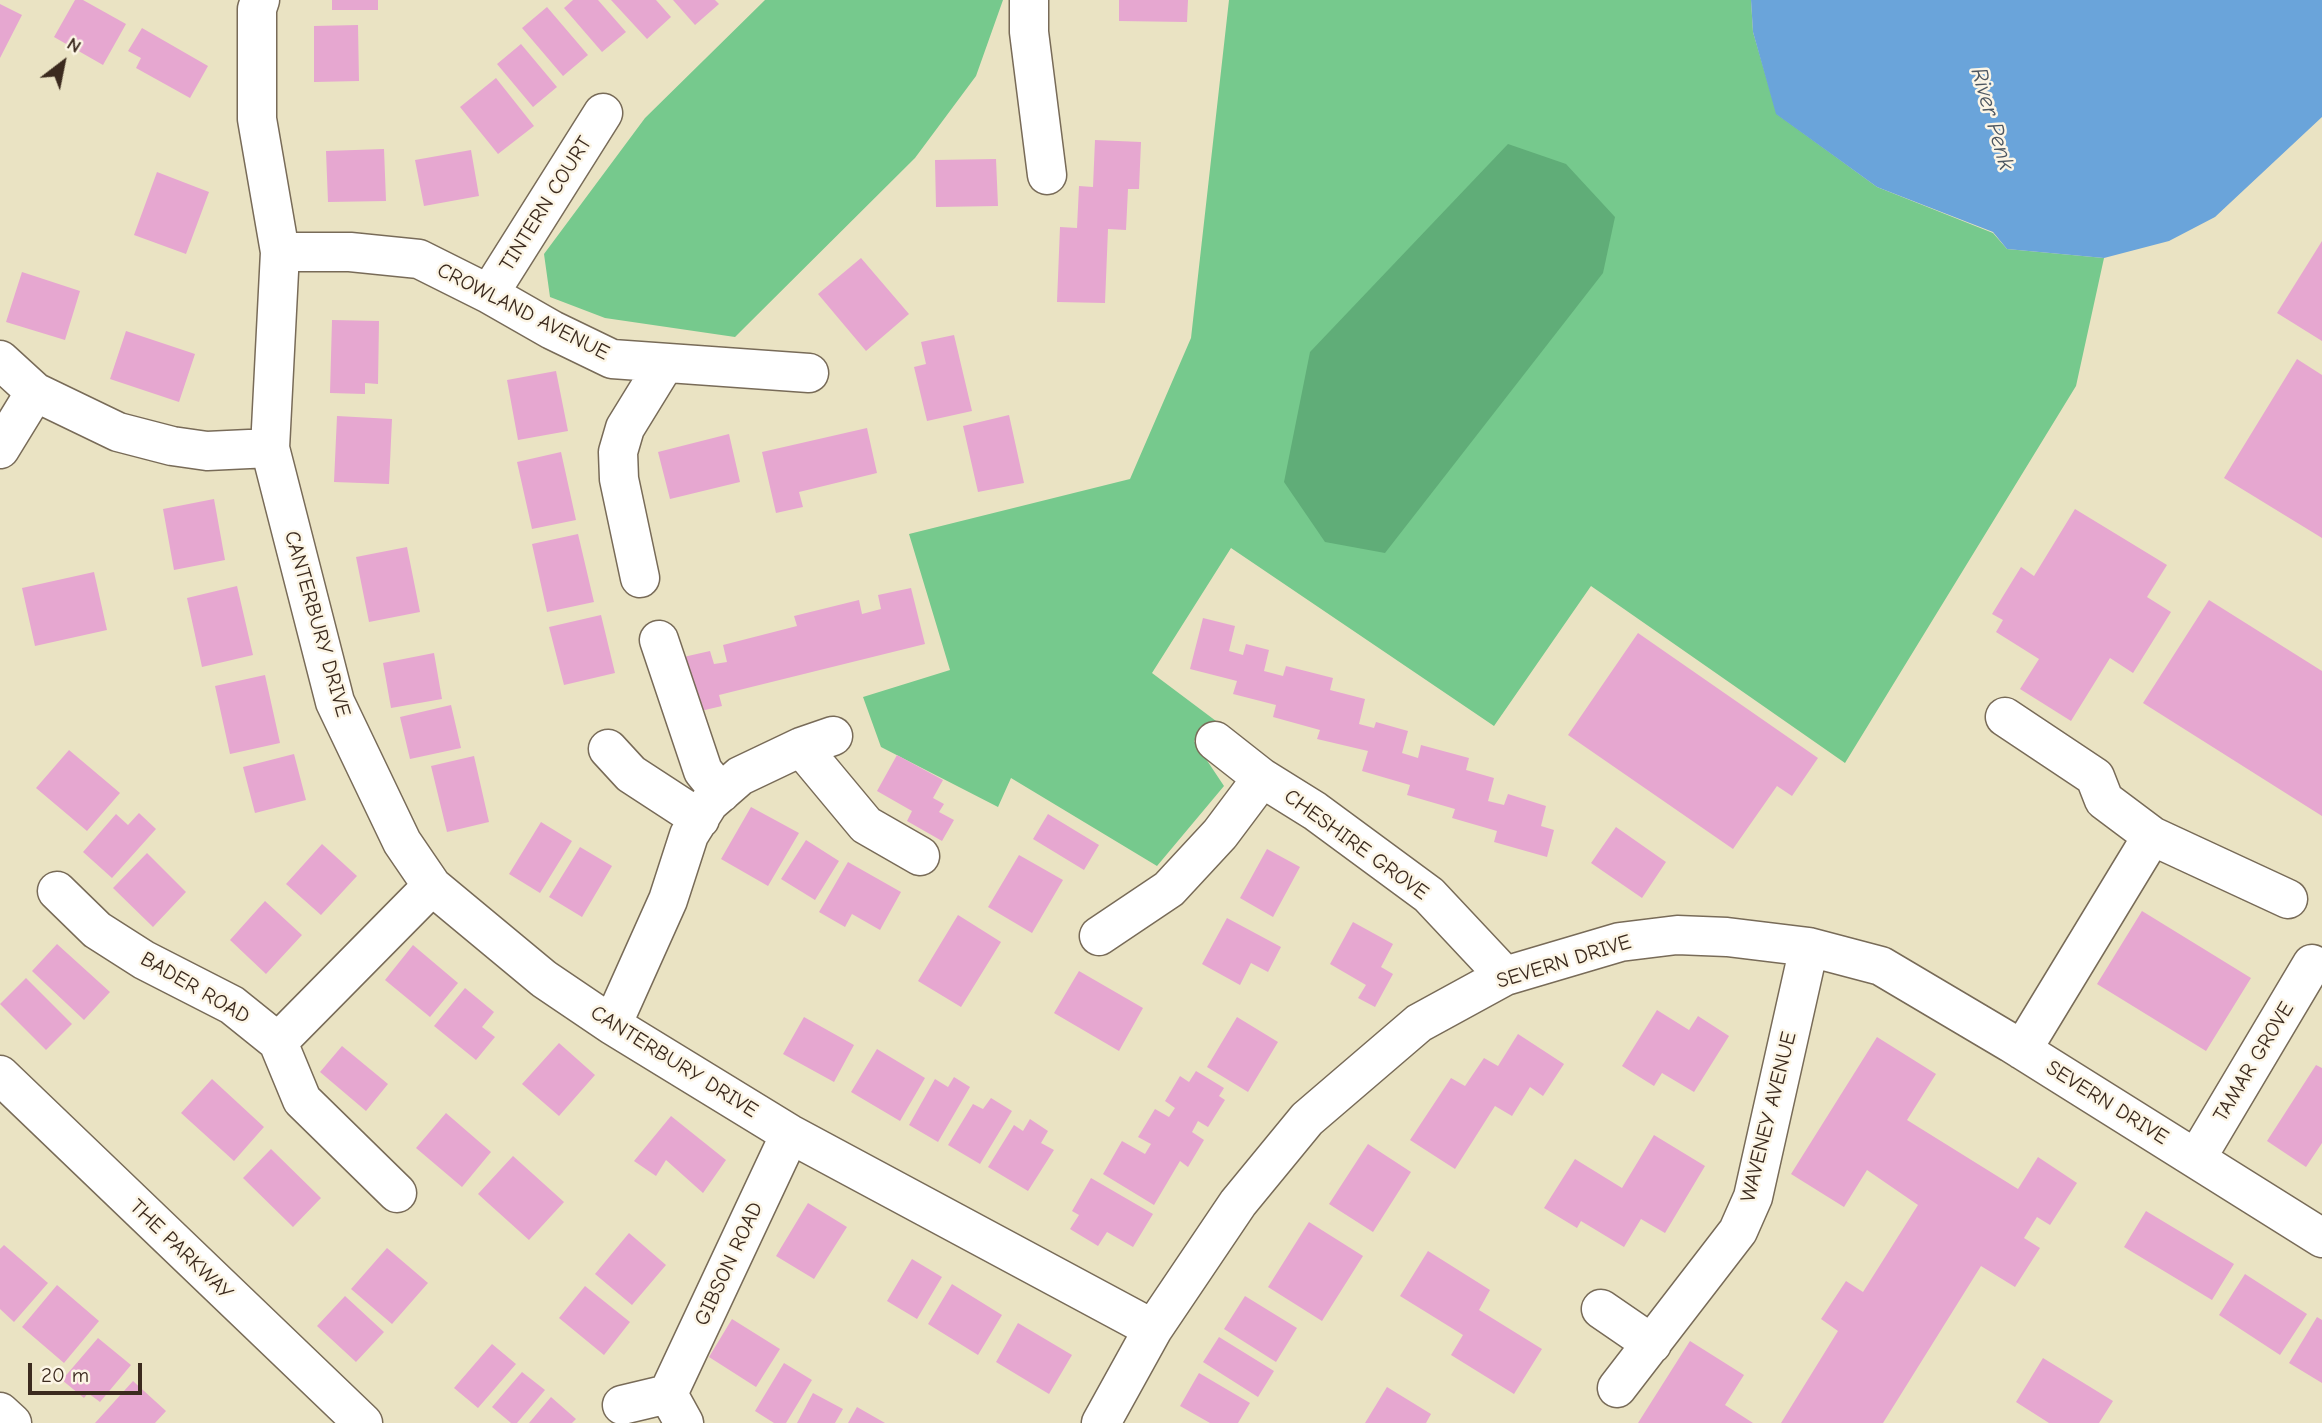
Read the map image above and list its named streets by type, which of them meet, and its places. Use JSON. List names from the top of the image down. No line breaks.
{"streets":{"street":["TINTERN COURT","CROWLAND AVENUE","CANTERBURY DRIVE","CHESHIRE GROVE","SEVERN DRIVE","BADER ROAD","TAMAR GROVE","WAVENEY AVENUE","THE PARKWAY","GIBSON ROAD"]},"crossings":[["TINTERN COURT","CROWLAND AVENUE"],["CROWLAND AVENUE","CANTERBURY DRIVE"],["CANTERBURY DRIVE","SEVERN DRIVE"],["CANTERBURY DRIVE","GIBSON ROAD"],["CHESHIRE GROVE","SEVERN DRIVE"],["SEVERN DRIVE","TAMAR GROVE"],["SEVERN DRIVE","WAVENEY AVENUE"]],"water":["River Penk"],"scale_bar":"20 m","north":"top right"}
